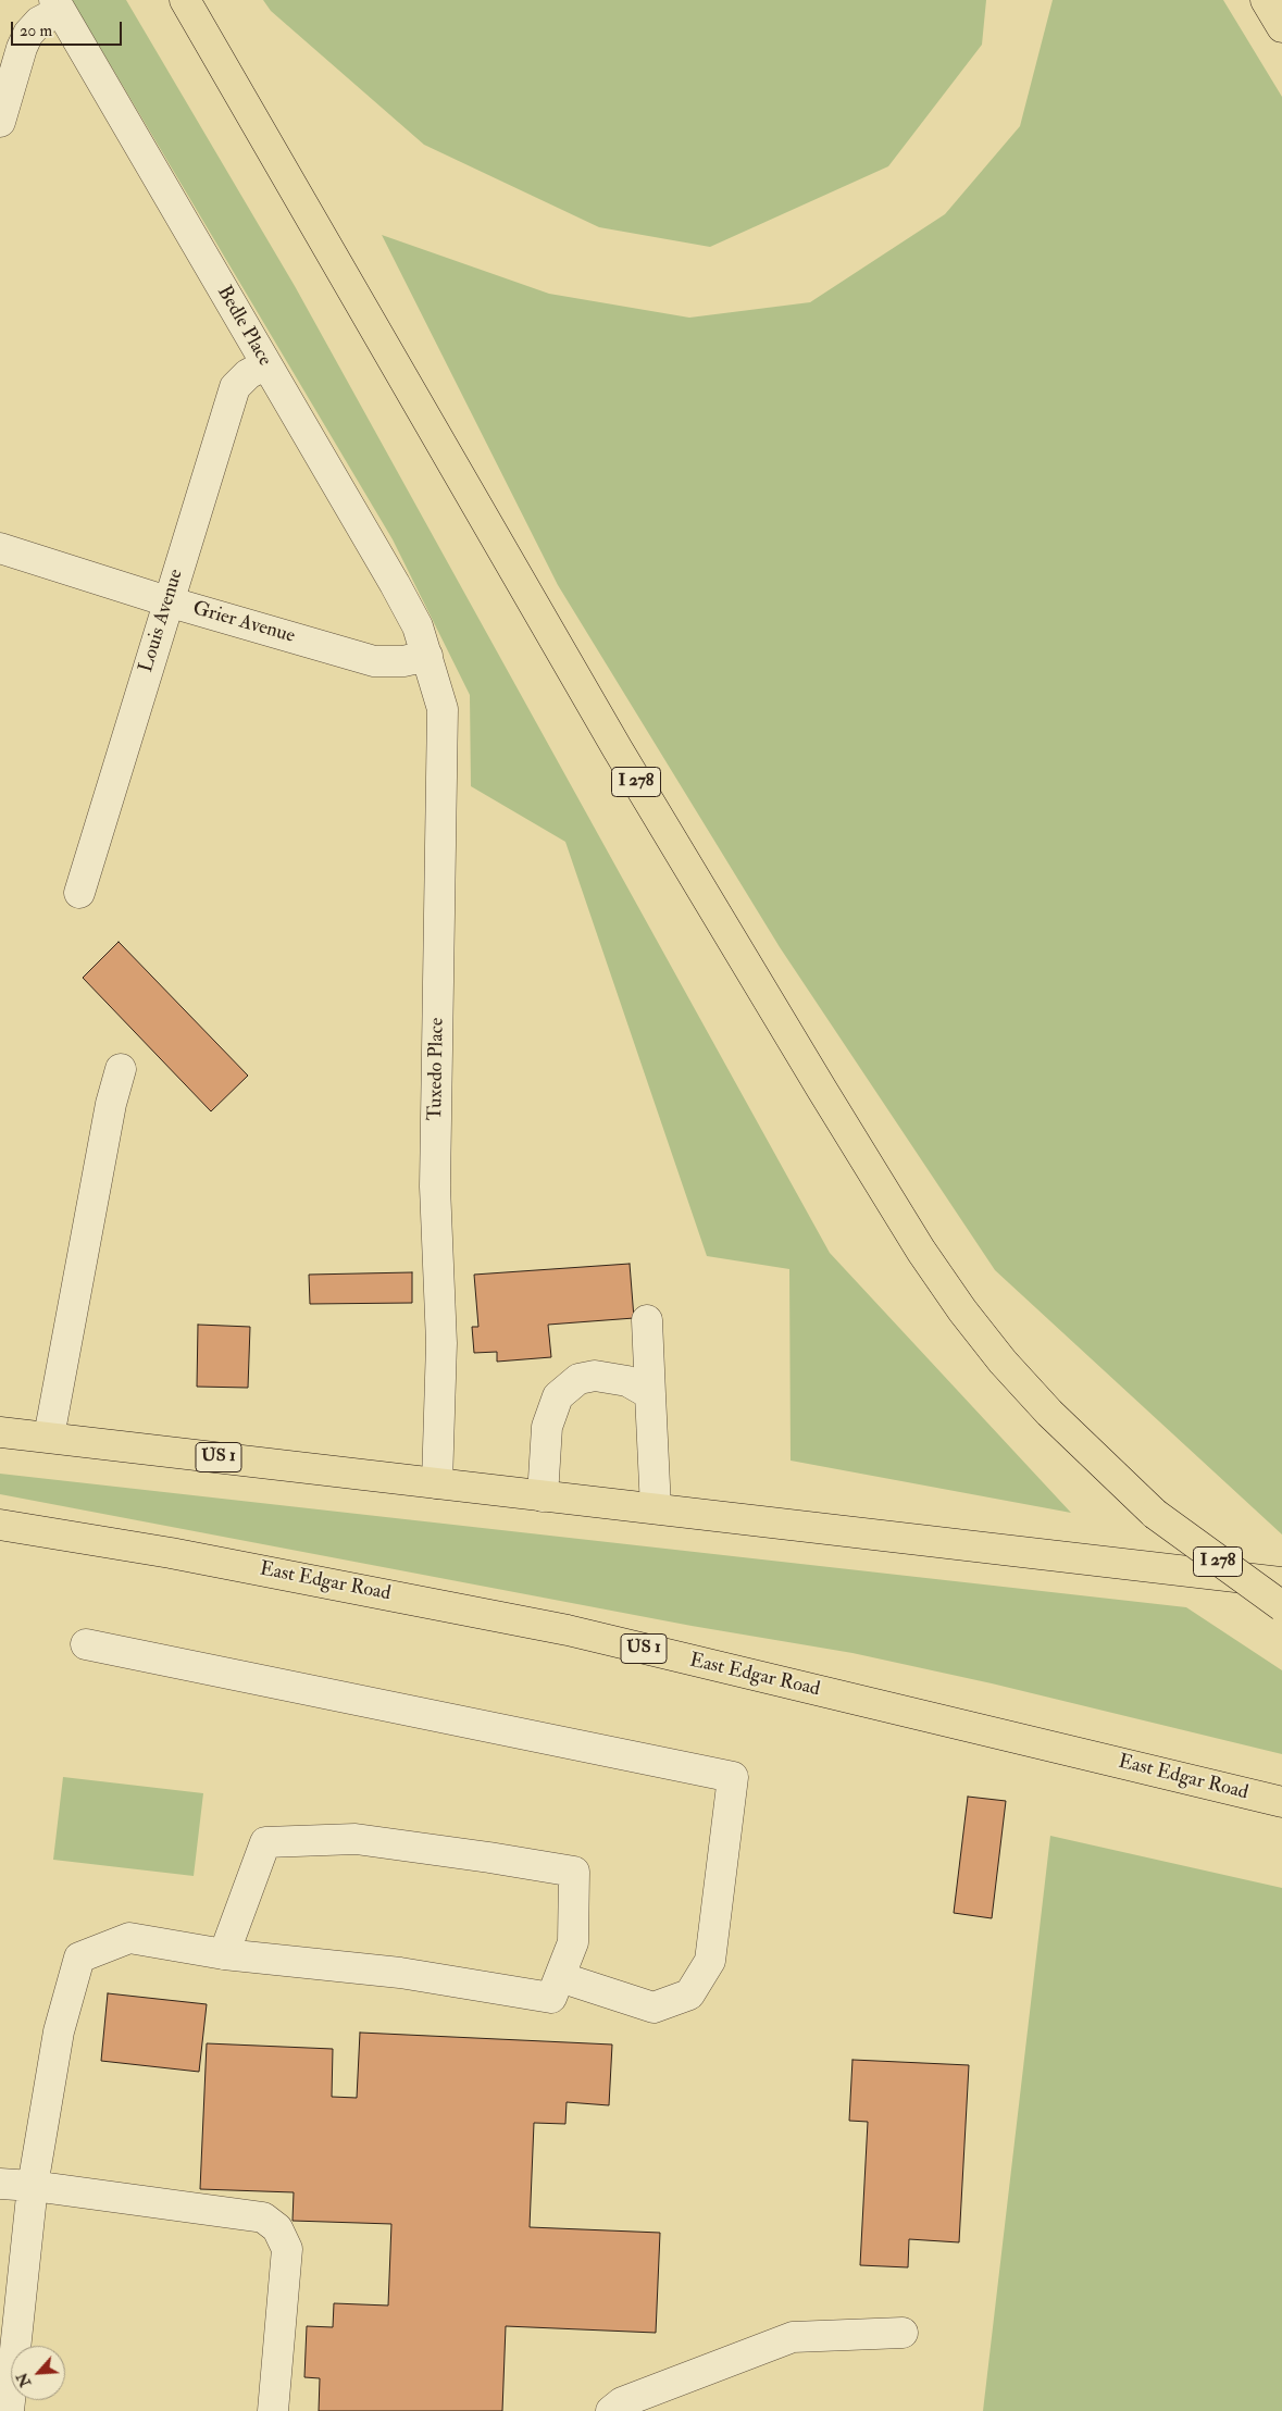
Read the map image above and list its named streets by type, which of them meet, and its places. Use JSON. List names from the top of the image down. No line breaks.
{"streets":{"highway":["I 278","US 1","East Edgar Road"],"street":["Bedle Place","Louis Avenue","Grier Avenue","Tuxedo Place"]},"crossings":[["Bedle Place","Louis Avenue"],["Bedle Place","Grier Avenue"],["Bedle Place","Tuxedo Place"],["Louis Avenue","Grier Avenue"],["Grier Avenue","Tuxedo Place"],["Tuxedo Place","US 1"]],"scale_bar":"20 m","north":"bottom left"}
